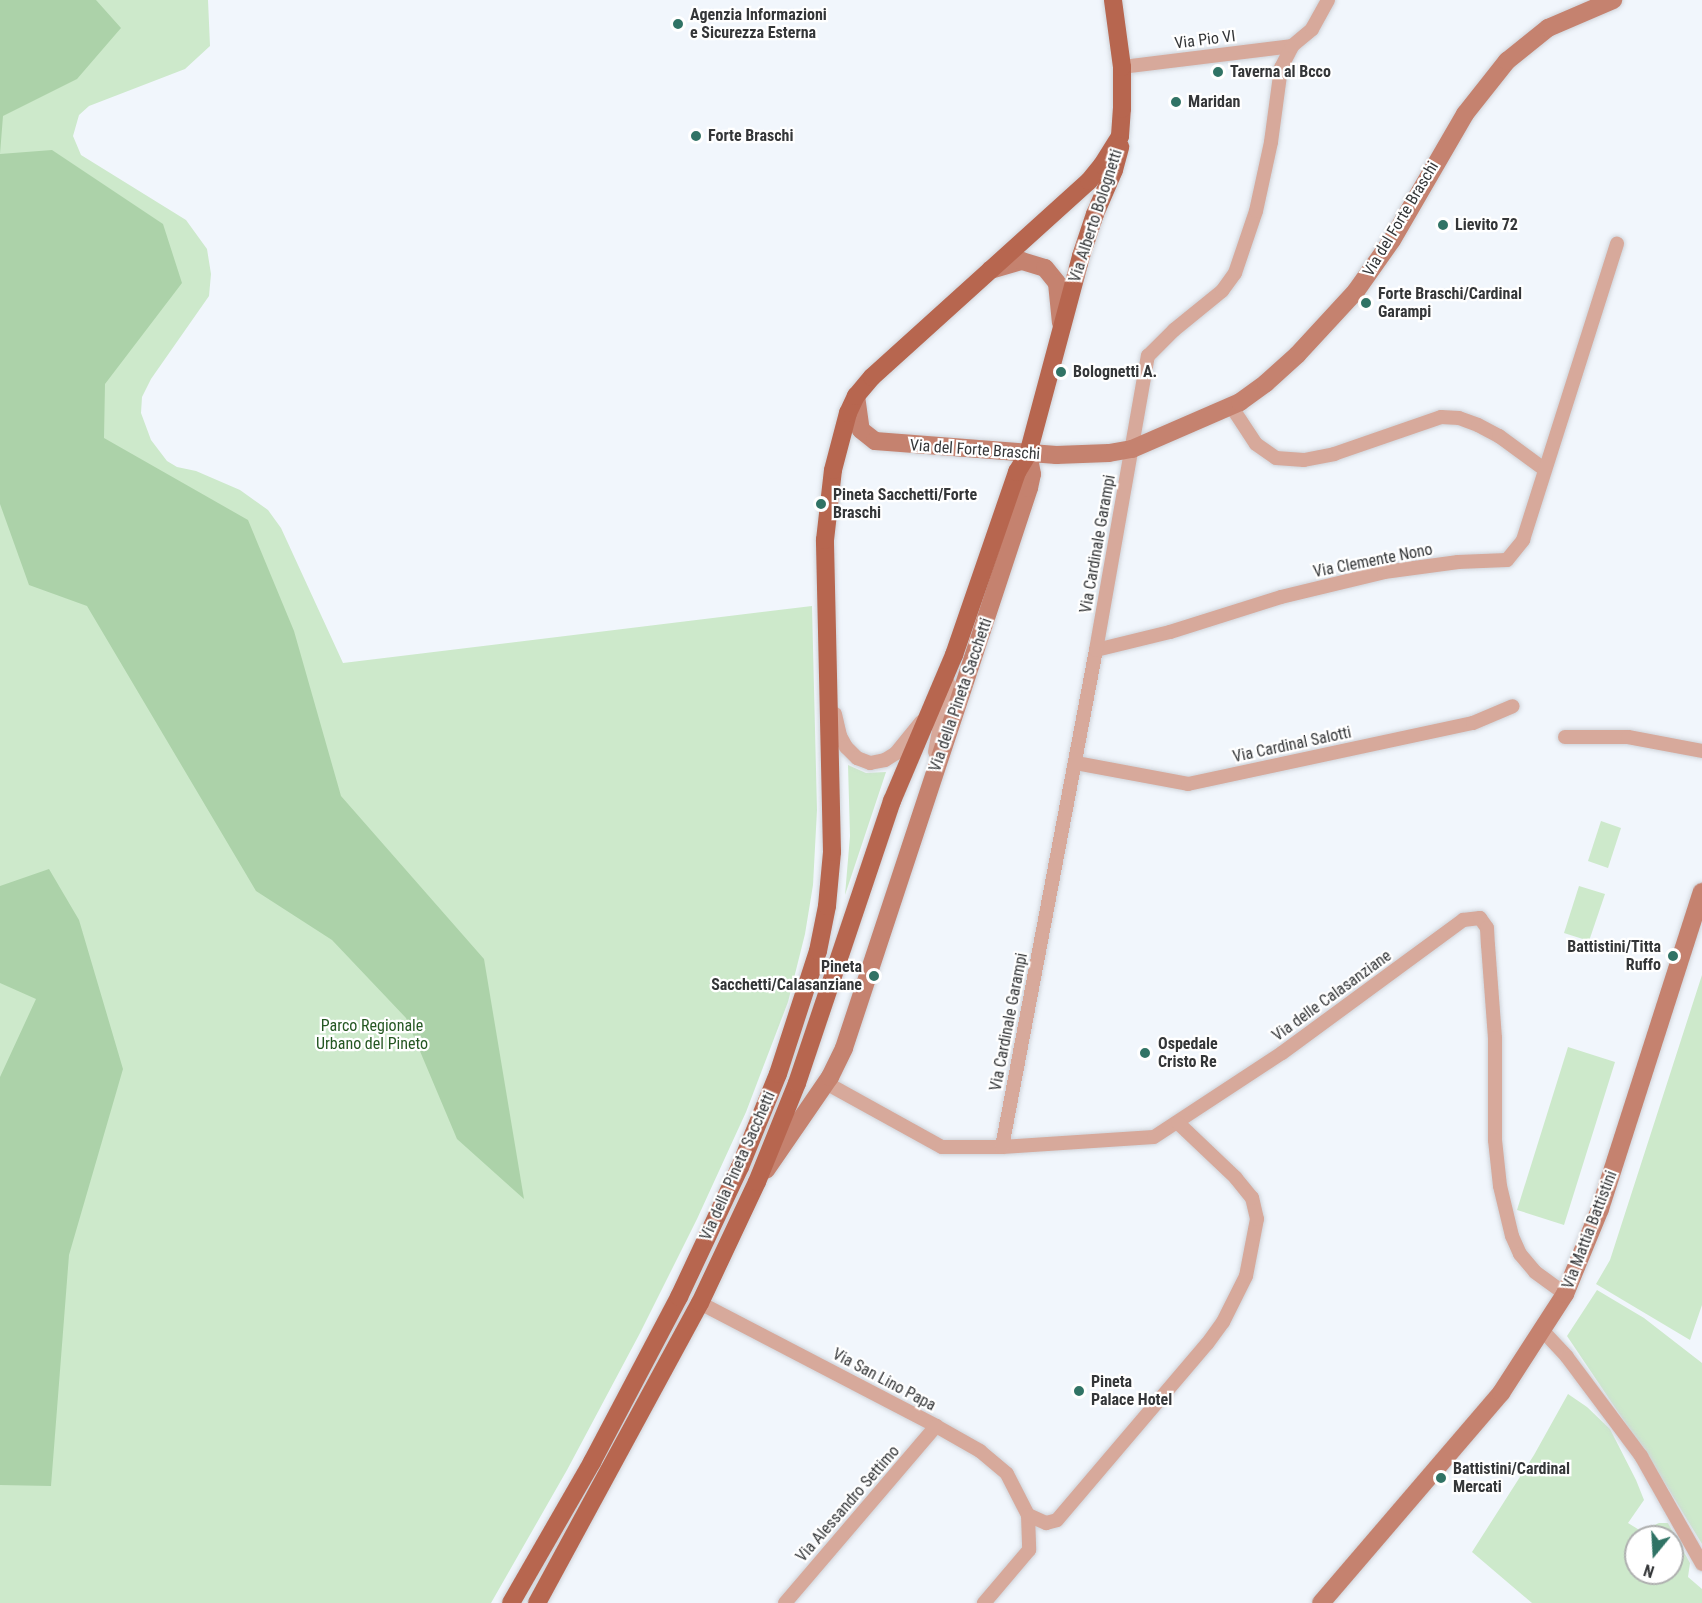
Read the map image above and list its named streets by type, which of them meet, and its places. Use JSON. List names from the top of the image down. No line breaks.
{"streets":{"main road":["Via Alberto Bolognetti","Via della Pineta Sacchetti"],"street":["Via Pio VI","Via del Forte Braschi","Via Cardinale Garampi","Via Clemente Nono","Via Cardinal Salotti","Via delle Calasanziane","Via Mattia Battistini","Via San Lino Papa","Via Alessandro Settimo"]},"crossings":[["Via Pio VI","Via Cardinale Garampi"],["Via Alberto Bolognetti","Via del Forte Braschi"],["Via Alberto Bolognetti","Via della Pineta Sacchetti"],["Via del Forte Braschi","Via Cardinale Garampi"],["Via del Forte Braschi","Via della Pineta Sacchetti"],["Via Cardinale Garampi","Via Clemente Nono"],["Via Cardinale Garampi","Via Cardinal Salotti"],["Via Cardinale Garampi","Via delle Calasanziane"],["Via della Pineta Sacchetti","Via delle Calasanziane"],["Via della Pineta Sacchetti","Via San Lino Papa"],["Via delle Calasanziane","Via Mattia Battistini"],["Via San Lino Papa","Via Alessandro Settimo"]],"parks":["Parco Regionale Urbano del Pineto"],"places":["Agenzia Informazioni e Sicurezza Esterna","Taverna al Bcco","Maridan","Forte Braschi","Lievito 72","Forte Braschi/Cardinal Garampi","Bolognetti A.","Pineta Sacchetti/Forte Braschi","Battistini/Titta Ruffo","Pineta Sacchetti/Calasanziane","Ospedale Cristo Re","Pineta Palace Hotel","Battistini/Cardinal Mercati"],"north":"bottom"}
